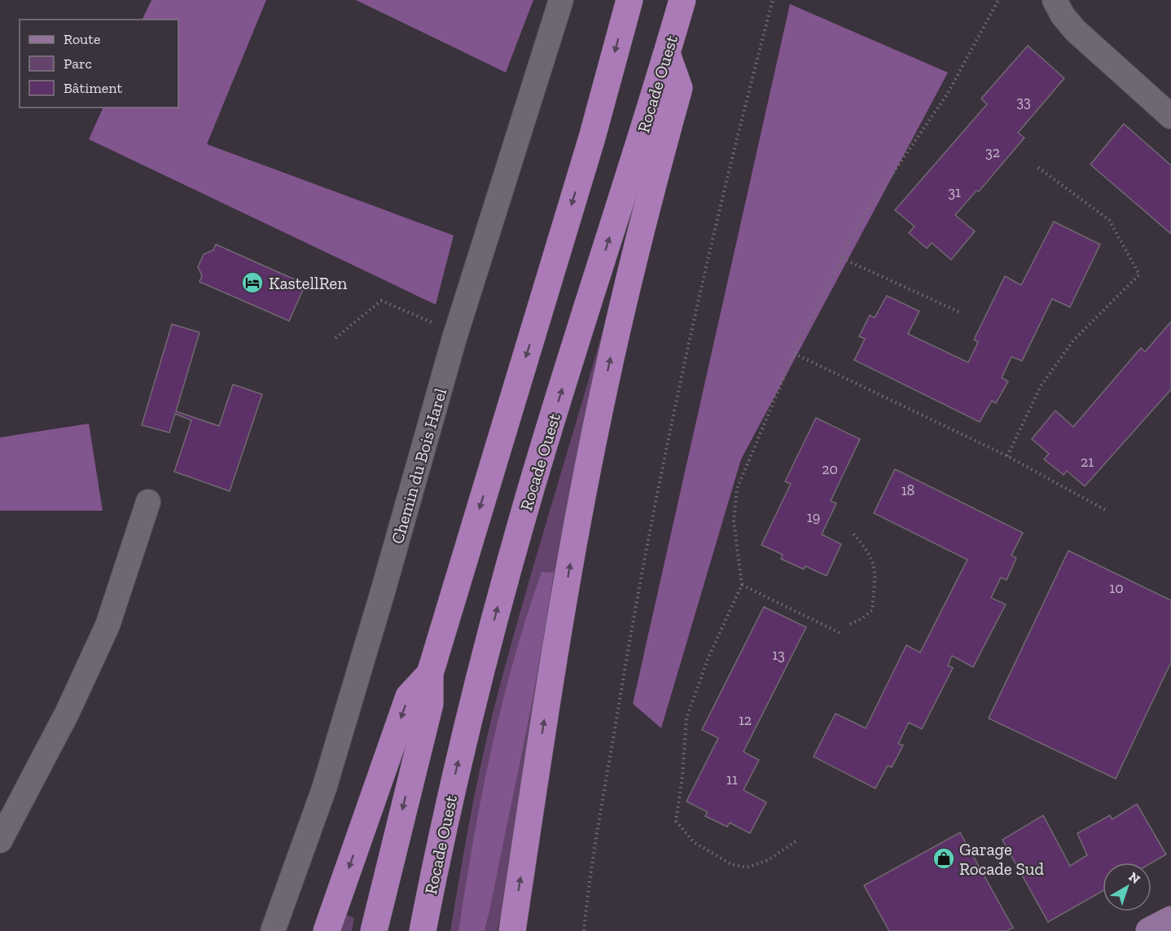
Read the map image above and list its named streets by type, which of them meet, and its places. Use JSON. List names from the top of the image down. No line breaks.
{"streets":{"highway":["Rocade Ouest"],"street":["Chemin du Bois Harel"]},"places":{"hotel":["KastellRen"],"shop":["Garage Rocade Sud"]},"house_numbers":["33","32","31","21","20","18","19","10","13","12","11"],"legend":["Route","Parc","Bâtiment"],"north":"top right"}
